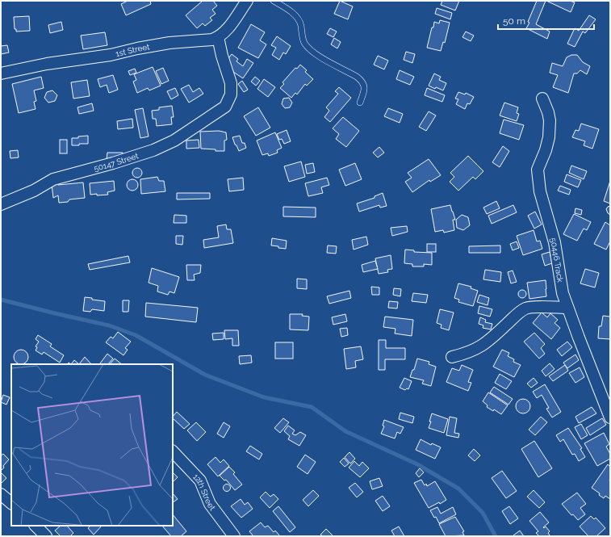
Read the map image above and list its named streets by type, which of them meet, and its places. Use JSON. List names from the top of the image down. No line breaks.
{"streets":{"street":["1st Street","50147 Street","50446 Track","12th Street"]},"crossings":[["1st Street","50147 Street"]],"scale_bar":"50 m"}
